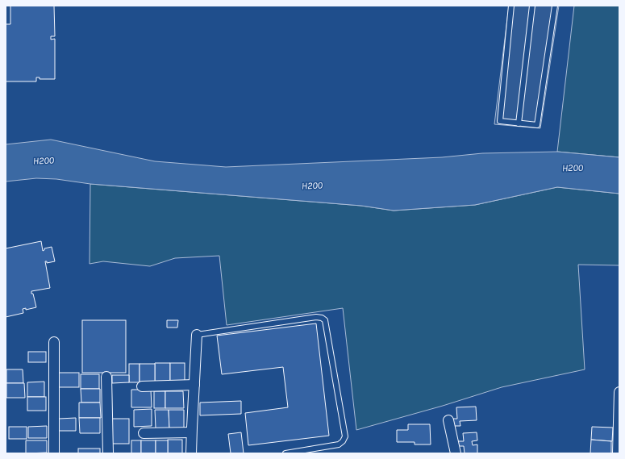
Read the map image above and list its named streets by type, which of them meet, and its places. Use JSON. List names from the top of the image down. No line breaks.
{"water":["H200"]}
